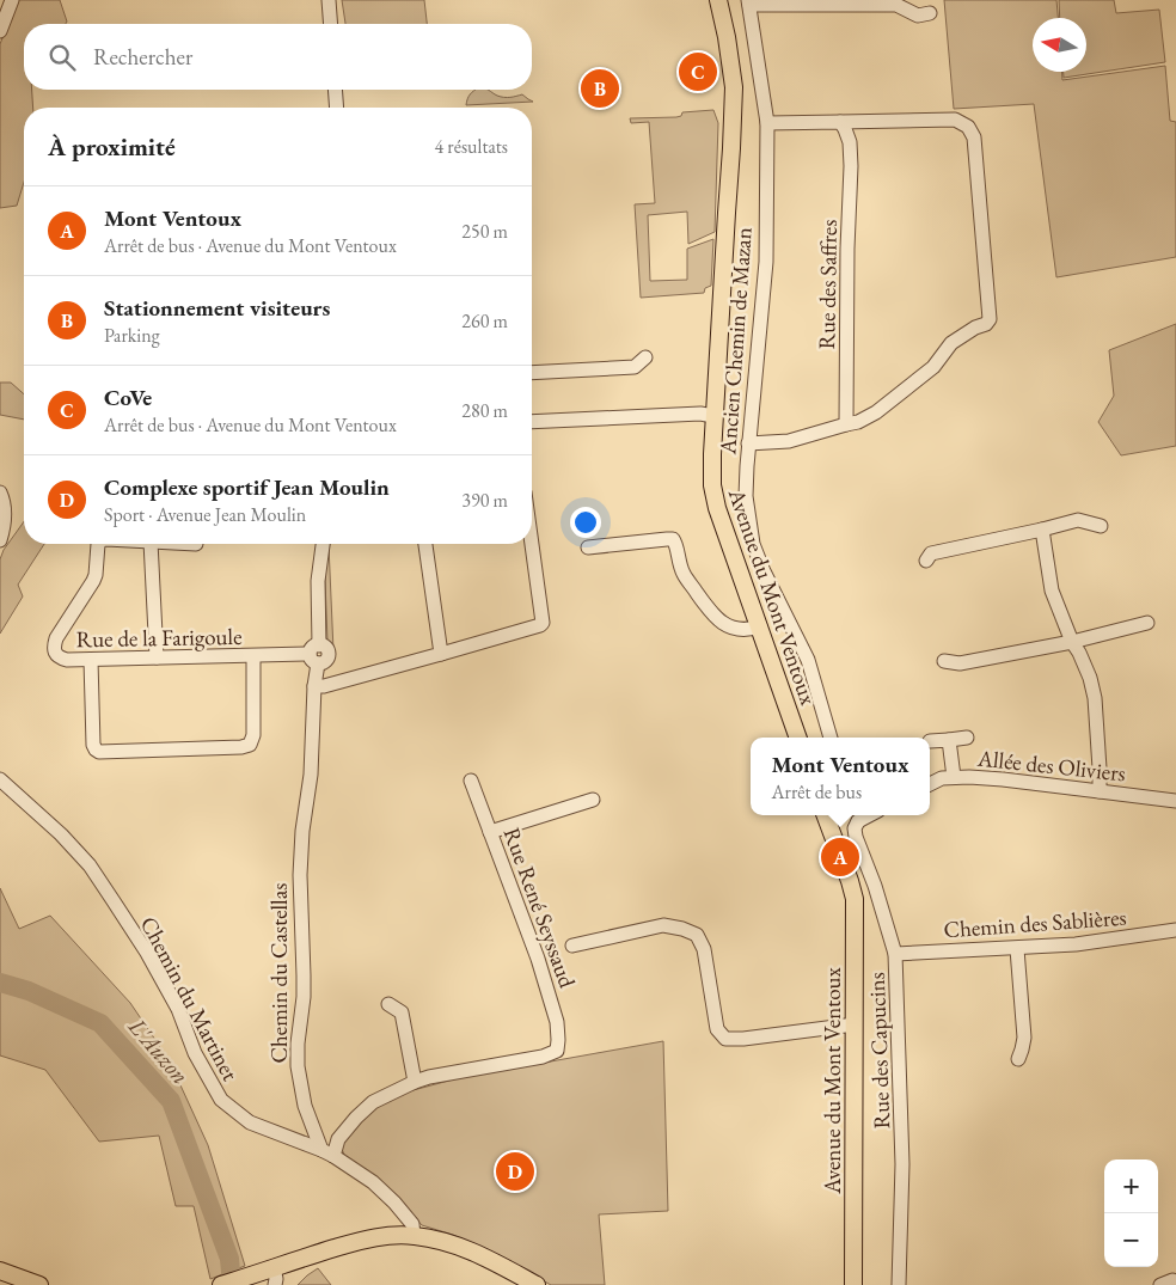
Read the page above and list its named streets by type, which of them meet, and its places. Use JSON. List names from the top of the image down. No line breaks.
{"streets":{"main road":["Avenue du Mont Ventoux"],"street":["Rue des Saffres","Ancien Chemin de Mazan","Rue de la Farigoule","Allée des Oliviers","Rue René Seyssaud","Chemin des Sablières","Chemin du Castellas","Chemin du Martinet","Rue des Capucins"]},"crossings":[["Rue de la Farigoule","Chemin du Castellas"],["Chemin des Sablières","Rue des Capucins"],["Chemin du Castellas","Chemin du Martinet"]],"water":["L'Auzon"],"north":"left","page":{"search":"Rechercher","pins":["C","B","A","D"],"heading":["À proximité","4 résultats"],"list":[{"mark":"A","name":"Mont Ventoux","note":"Arrêt de bus · Avenue du Mont Ventoux","value":"250 m"},{"mark":"B","name":"Stationnement visiteurs","note":"Parking","value":"260 m"},{"mark":"C","name":"CoVe","note":"Arrêt de bus · Avenue du Mont Ventoux","value":"280 m"},{"mark":"D","name":"Complexe sportif Jean Moulin","note":"Sport · Avenue Jean Moulin","value":"390 m"}],"popup":["Mont Ventoux","Arrêt de bus"],"map_buttons":["+","−"]}}
